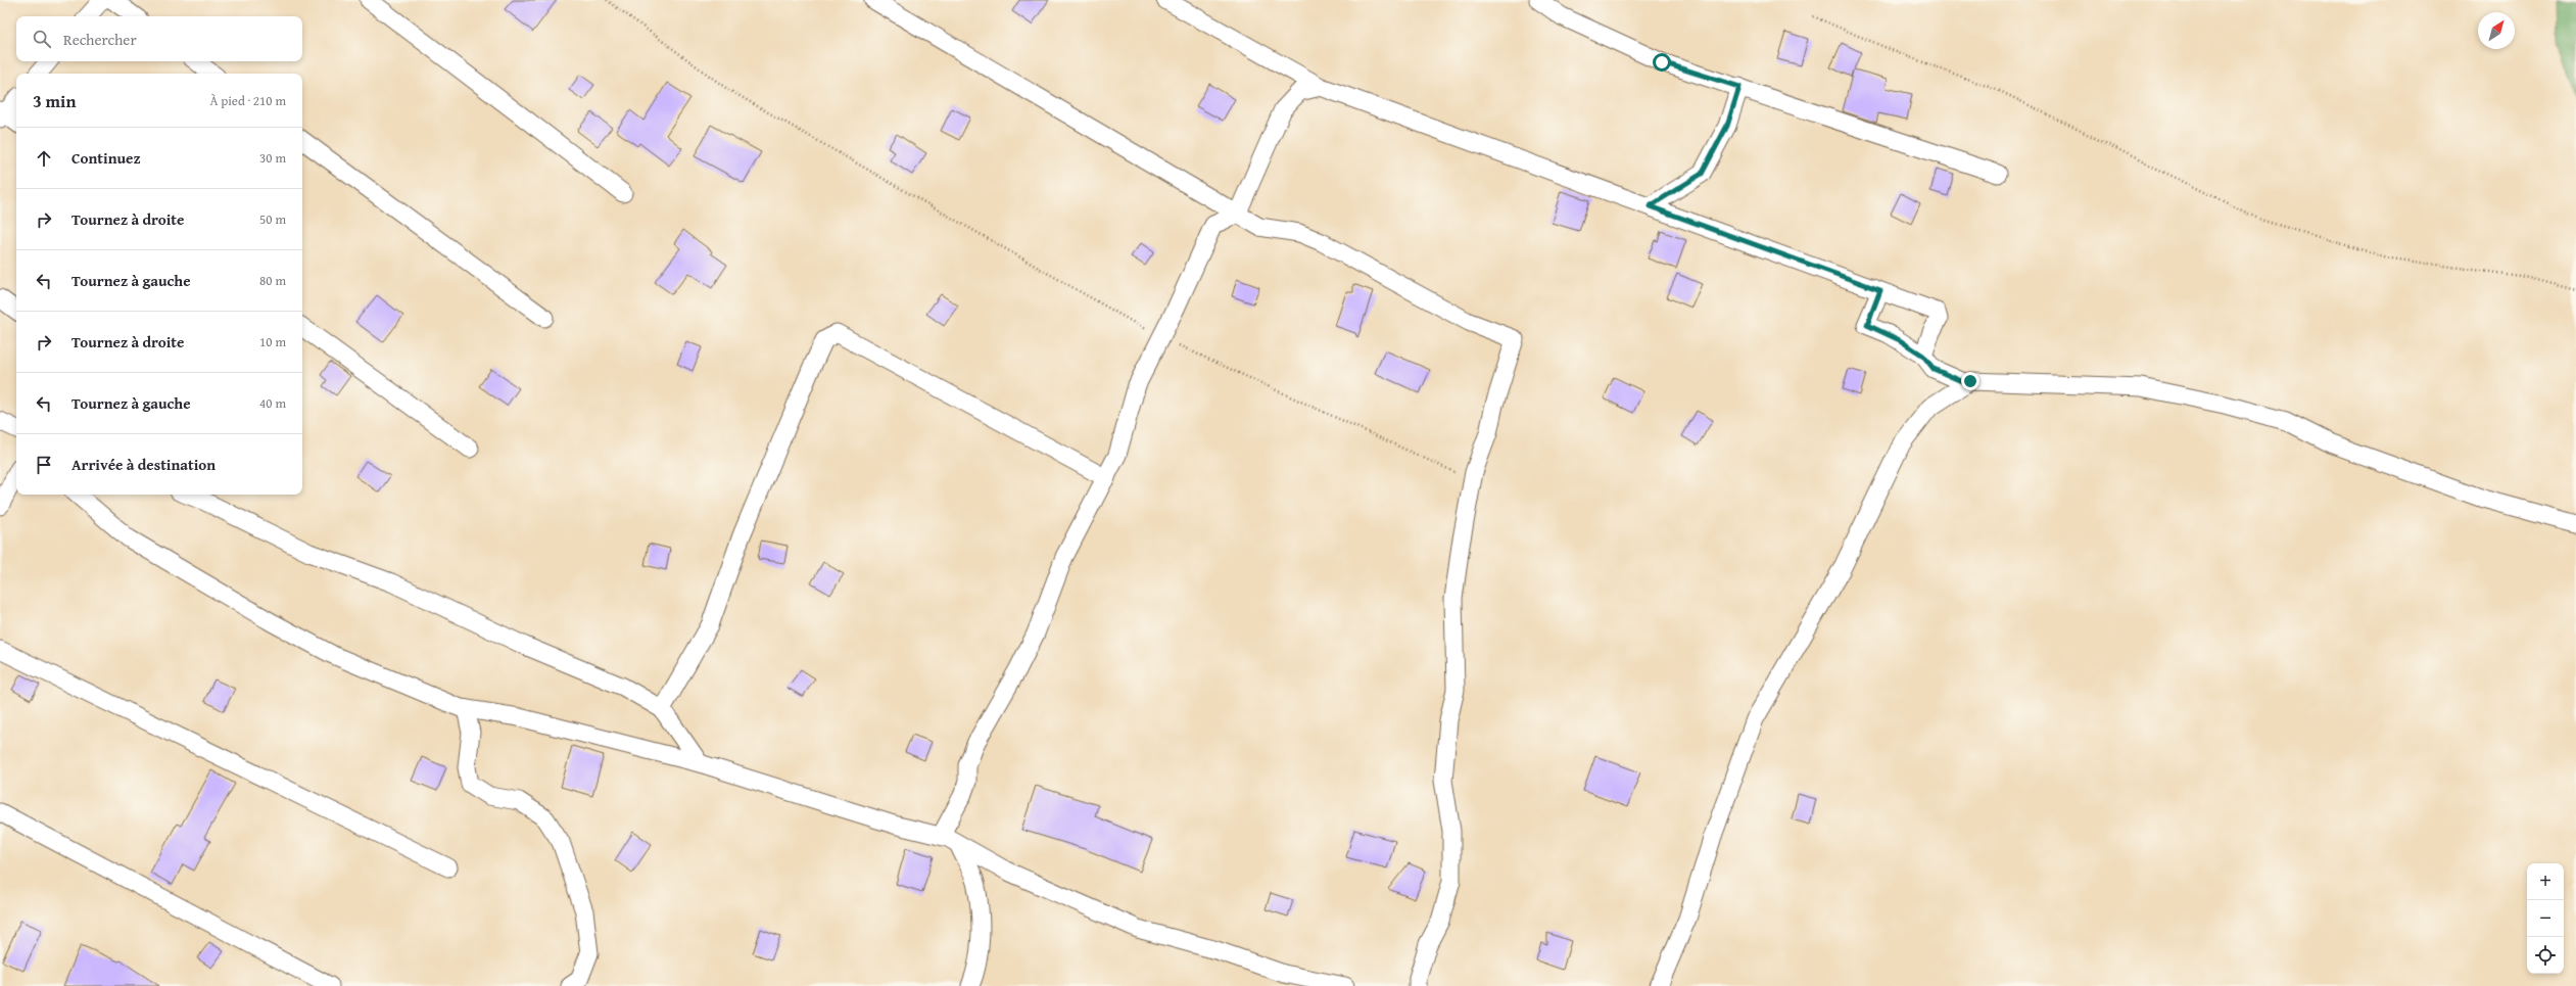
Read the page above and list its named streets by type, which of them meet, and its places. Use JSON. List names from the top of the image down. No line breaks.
{"north":"top right","page":{"search":"Rechercher","heading":["3 min","À pied · 210 m"],"list":[["Continuez","30 m"],["Tournez à droite","50 m"],["Tournez à gauche","80 m"],["Tournez à droite","10 m"],["Tournez à gauche","40 m"],"Arrivée à destination"],"map_buttons":["+","−"]}}
